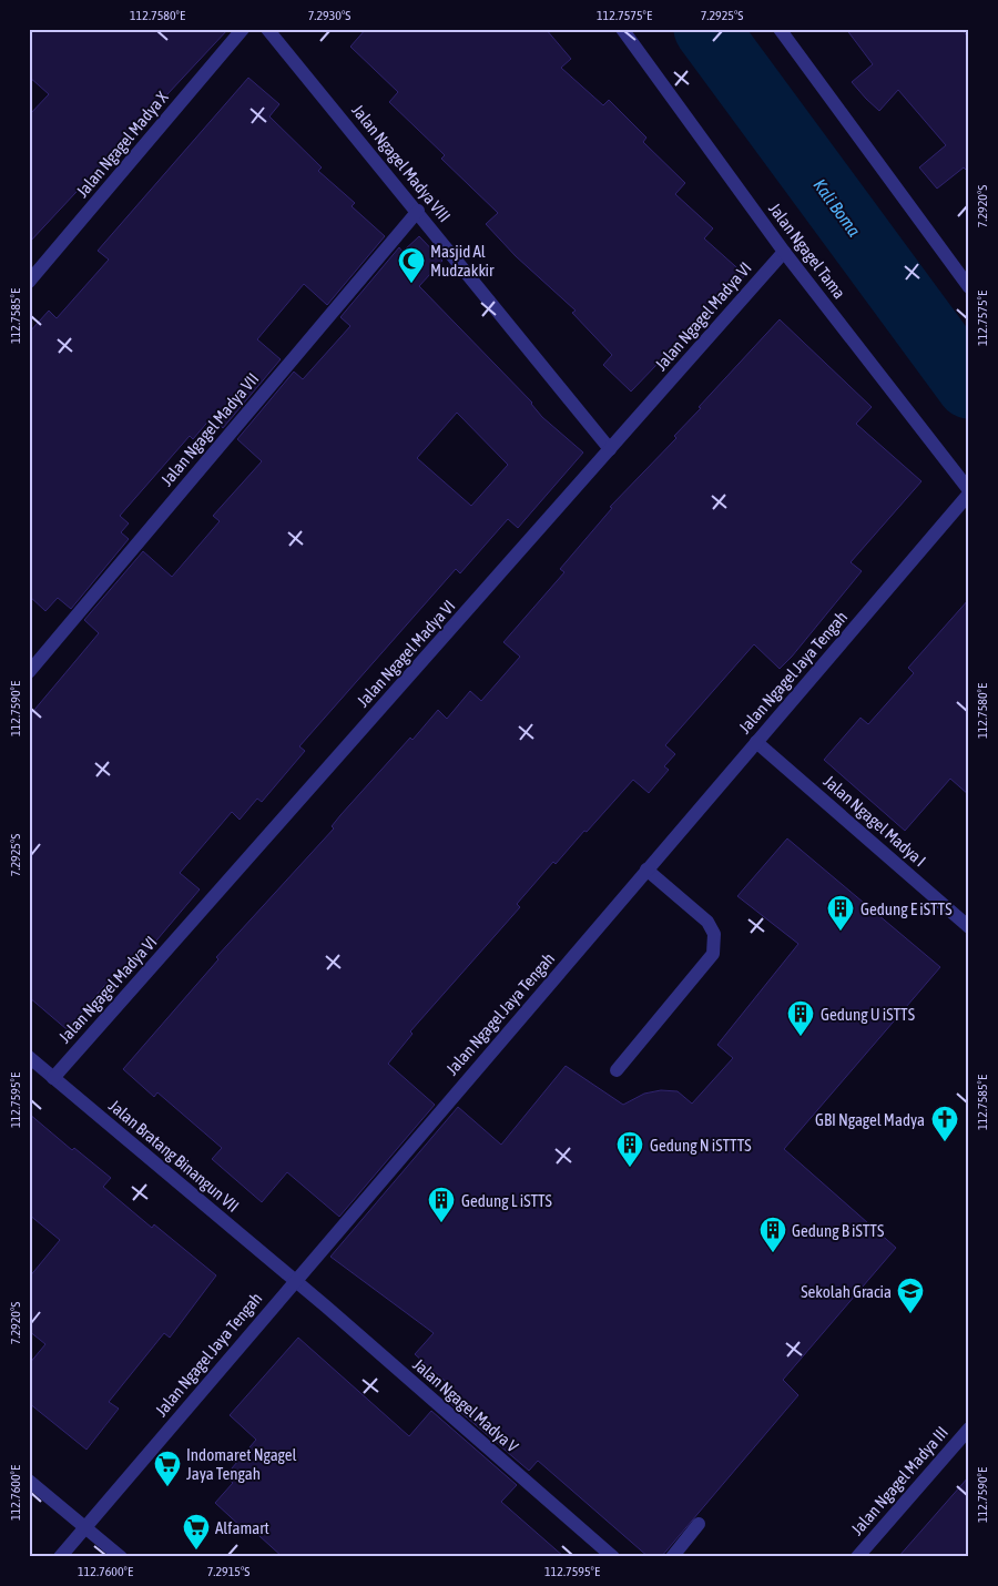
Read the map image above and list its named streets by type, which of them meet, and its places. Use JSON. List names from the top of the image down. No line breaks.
{"streets":{"street":["Jalan Ngagel Madya X","Jalan Ngagel Madya VIII","Jalan Ngagel Tama","Jalan Ngagel Madya VI","Jalan Ngagel Madya VII","Jalan Ngagel Jaya Tengah","Jalan Ngagel Madya I","Jalan Bratang Binangun VII","Jalan Ngagel Madya V","Jalan Ngagel Madya III"]},"crossings":[["Jalan Ngagel Madya VIII","Jalan Ngagel Madya VI"],["Jalan Ngagel Madya VIII","Jalan Ngagel Madya VII"],["Jalan Ngagel Tama","Jalan Ngagel Madya VI"],["Jalan Ngagel Tama","Jalan Ngagel Jaya Tengah"],["Jalan Ngagel Madya VI","Jalan Bratang Binangun VII"],["Jalan Ngagel Jaya Tengah","Jalan Ngagel Madya I"],["Jalan Ngagel Jaya Tengah","Jalan Bratang Binangun VII"],["Jalan Ngagel Jaya Tengah","Jalan Ngagel Madya V"],["Jalan Bratang Binangun VII","Jalan Ngagel Madya V"]],"water":["Kali Boma"],"places":{"mosque":["Masjid Al Mudzakkir"],"building":["Gedung E iSTTS","Gedung U iSTTS","Gedung N iSTTTS","Gedung L iSTTS","Gedung B iSTTS"],"church":["GBI Ngagel Madya"],"school or university":["Sekolah Gracia"],"supermarket":["Indomaret Ngagel Jaya Tengah","Alfamart"]},"coordinates":["112.7580°E","7.2930°S","112.7575°E","7.2925°S","7.2920°S","112.7585°E","112.7590°E","112.7595°E","112.7600°E","7.2915°S"]}
